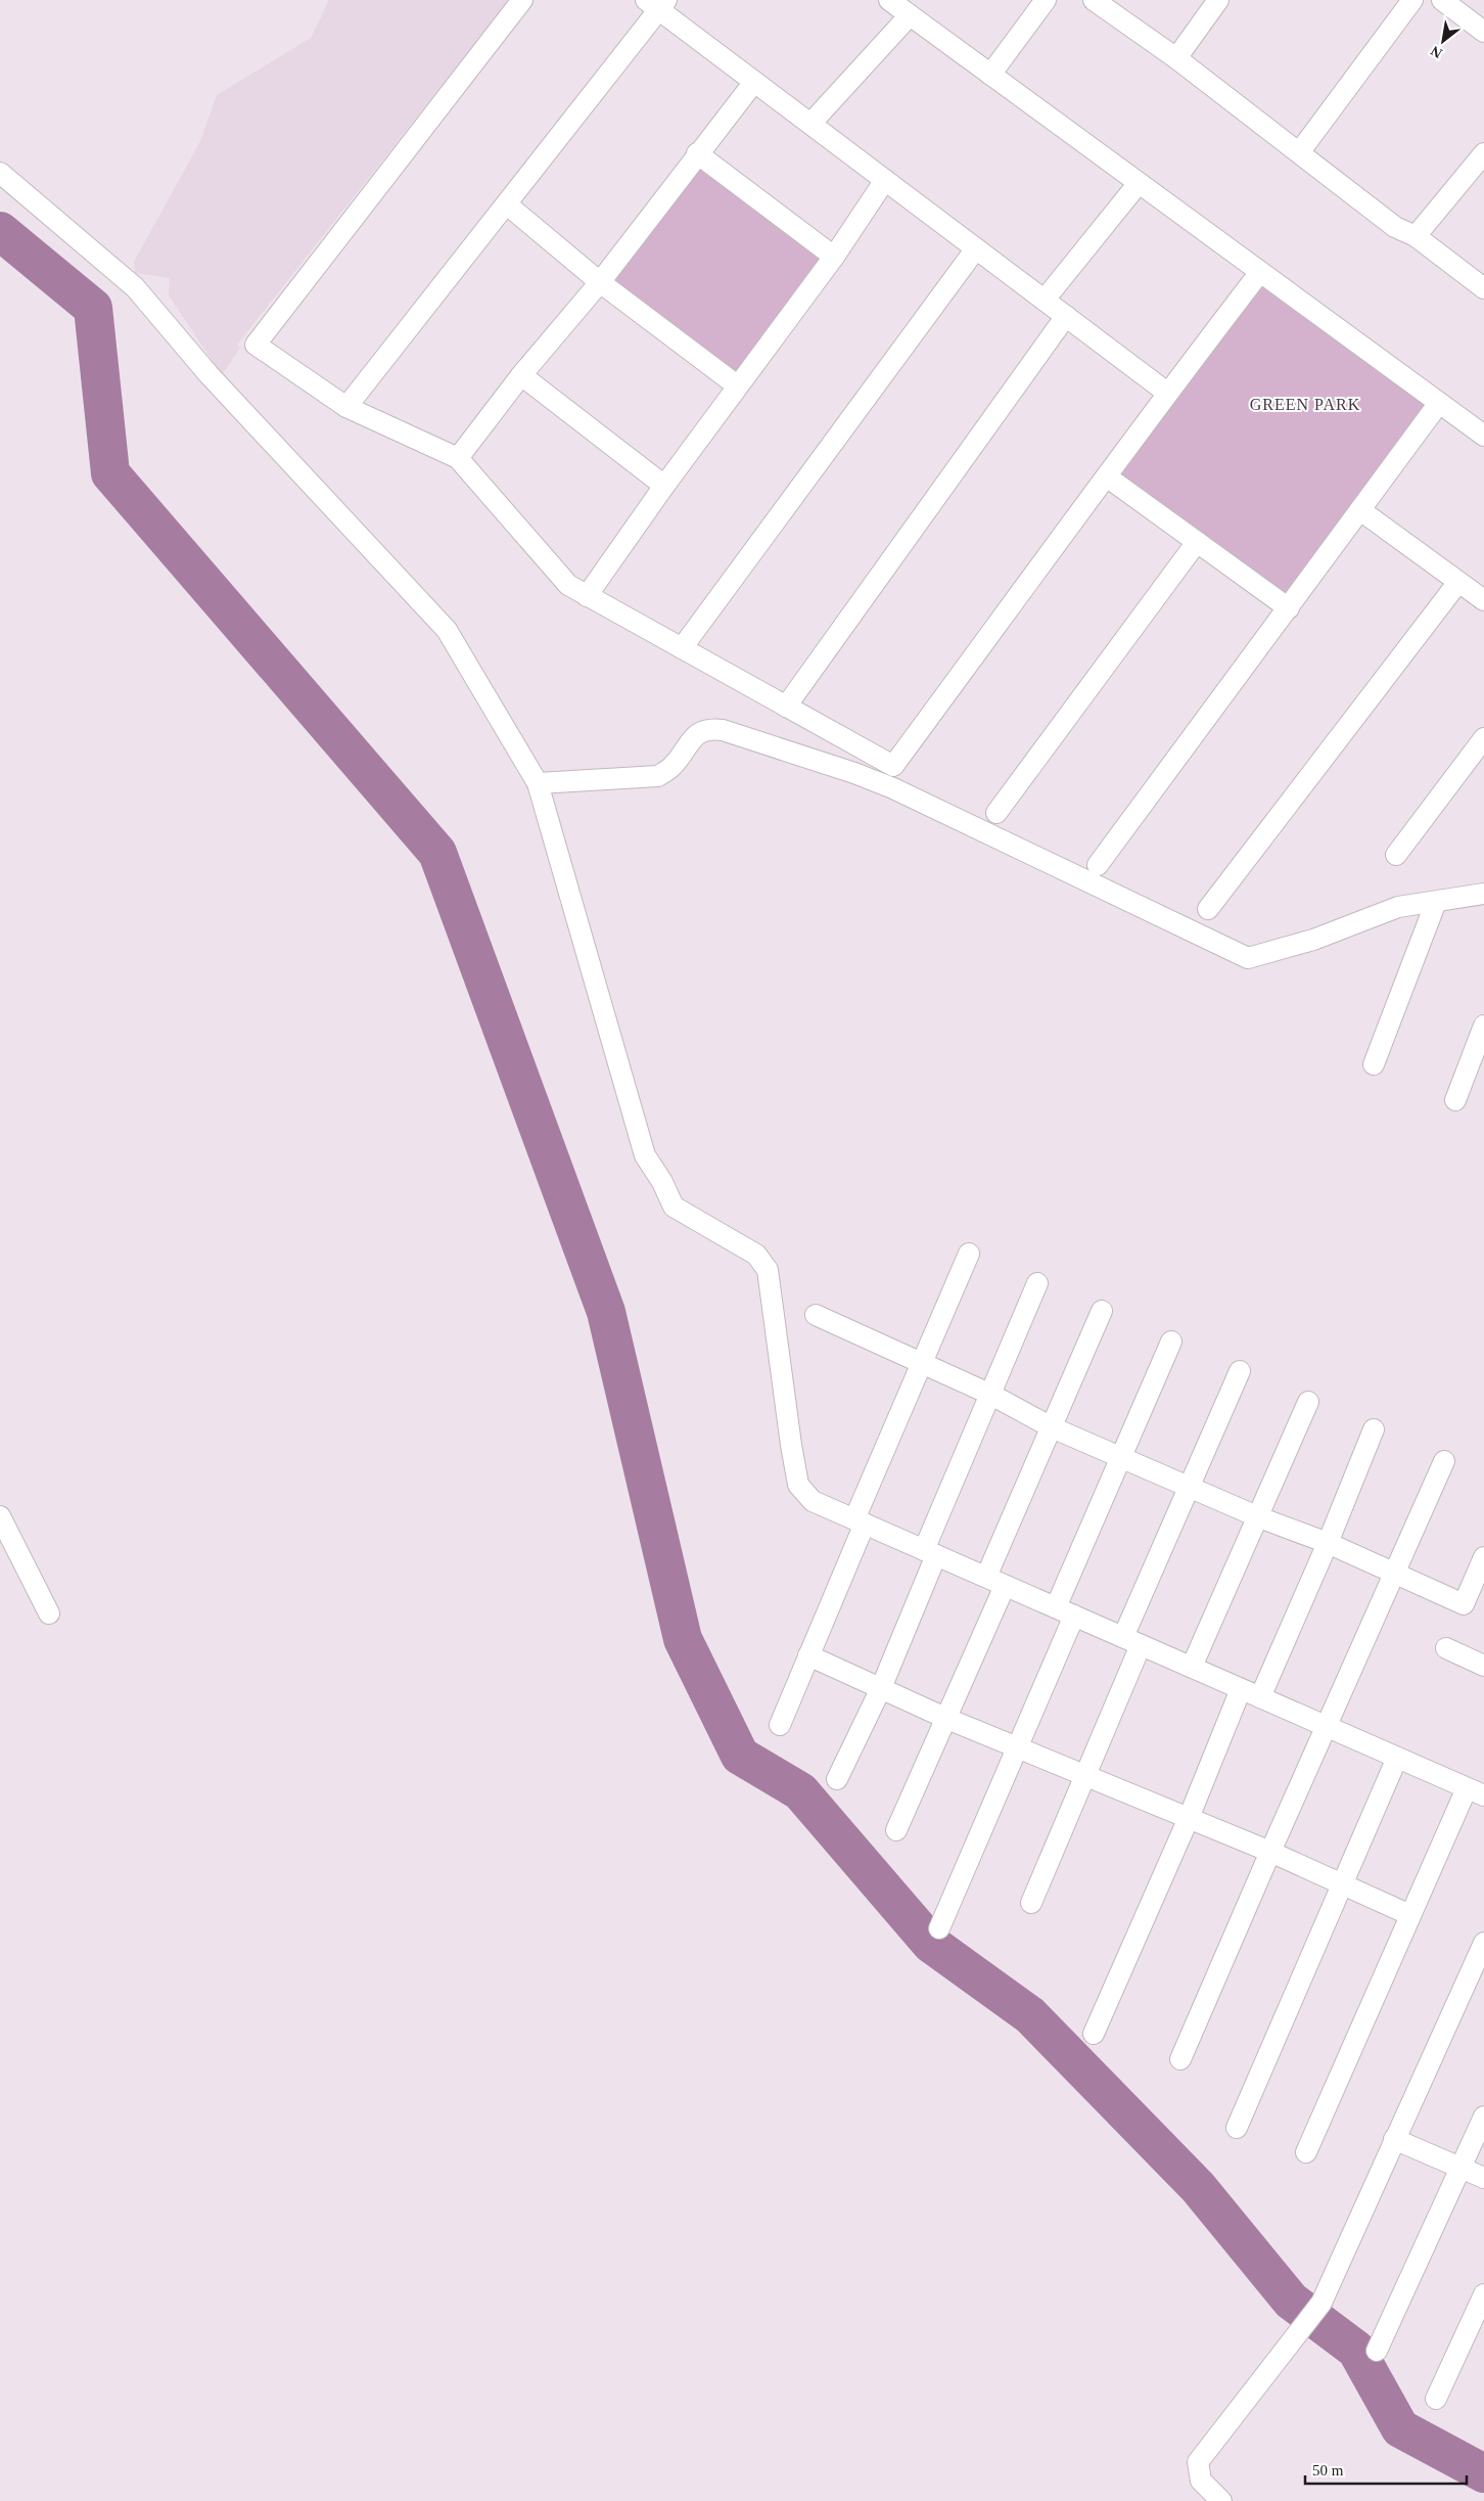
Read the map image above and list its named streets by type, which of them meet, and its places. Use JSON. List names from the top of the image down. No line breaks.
{"districts":["GREEN PARK"],"scale_bar":"50 m","north":"bottom left"}
